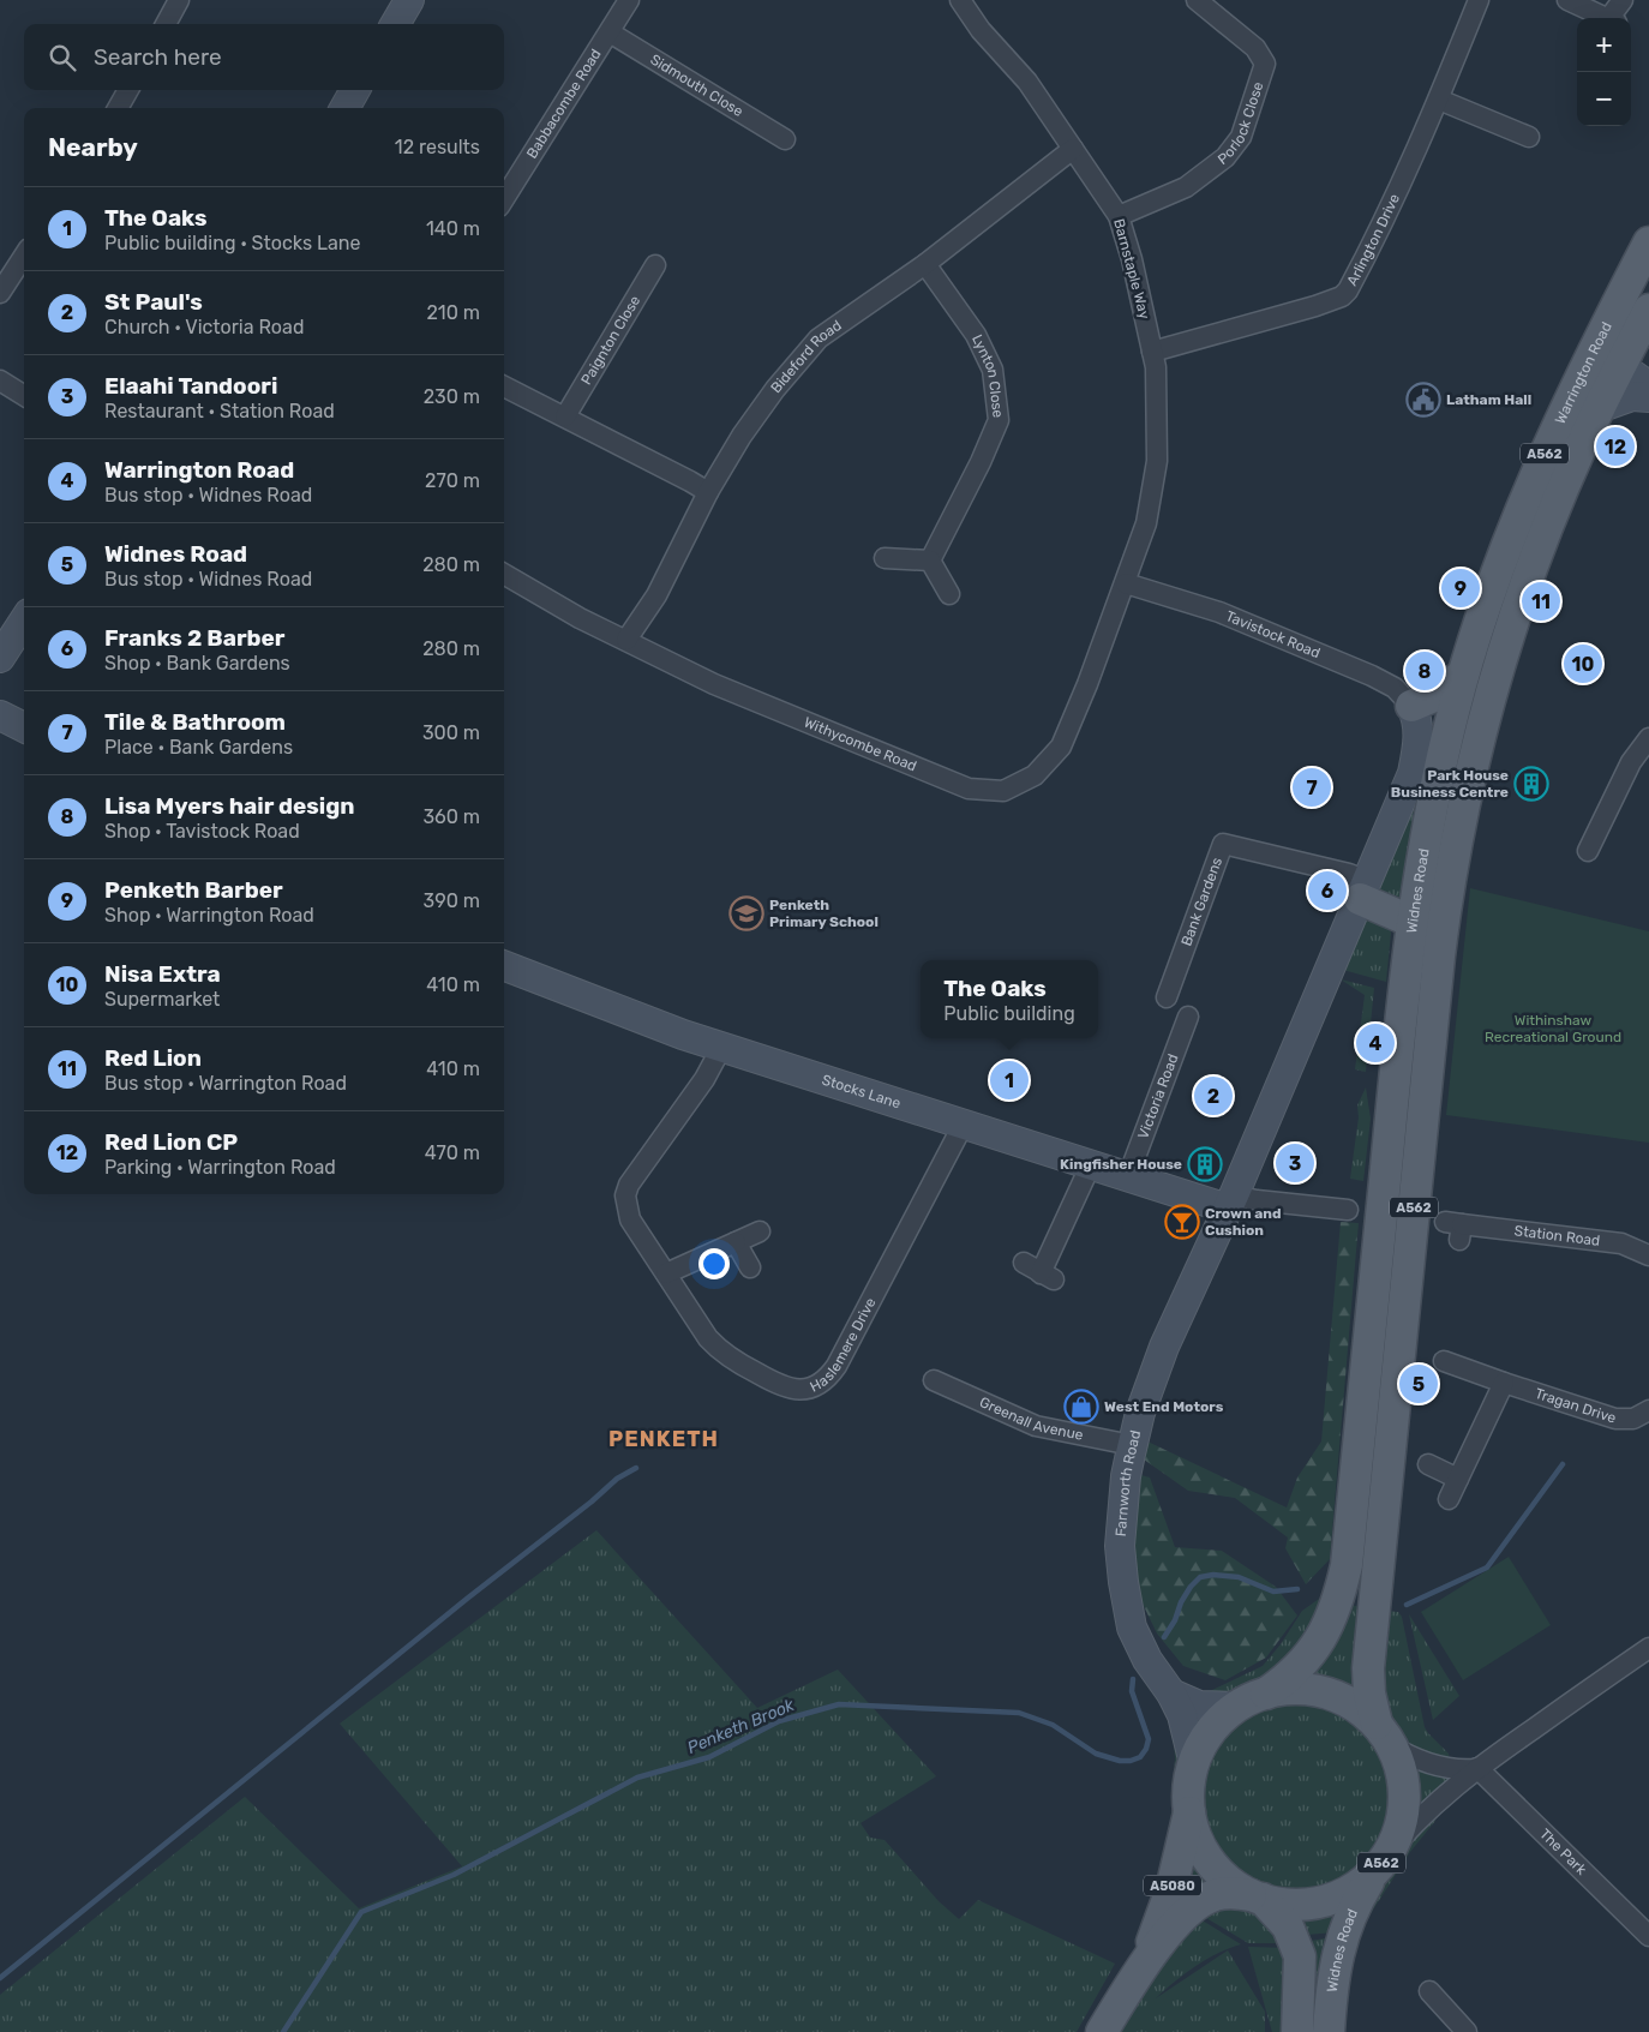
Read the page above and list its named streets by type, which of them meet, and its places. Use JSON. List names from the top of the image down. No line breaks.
{"streets":{"main road":["Warrington Road","A562","Widnes Road","A5080"],"street":["Sidmouth Close","Babbacombe Road","Porlock Close","Arlington Drive","Barnstaple Way","Paignton Close","Bideford Road","Lynton Close","Tavistock Road","Withycombe Road","Bank Gardens","Stocks Lane","Victoria Road","Station Road","Haslemere Drive","Tragan Drive","Greenall Avenue","Farnworth Road","The Park"]},"crossings":[["Sidmouth Close","Babbacombe Road"],["Porlock Close","Barnstaple Way"],["Arlington Drive","Barnstaple Way"],["Barnstaple Way","Bideford Road"],["Barnstaple Way","Tavistock Road"],["Barnstaple Way","Withycombe Road"],["Bideford Road","Lynton Close"],["Bideford Road","Withycombe Road"],["Warrington Road","Widnes Road"],["A562","Widnes Road"],["A562","Farnworth Road"],["A562","A5080"],["Tavistock Road","Withycombe Road"],["Stocks Lane","Victoria Road"],["Stocks Lane","Haslemere Drive"],["Stocks Lane","Farnworth Road"],["Greenall Avenue","Farnworth Road"]],"districts":["PENKETH"],"water":["Penketh Brook"],"parks":["Withinshaw Recreational Ground"],"places":{"public building":["Latham Hall"],"building":["Park House Business Centre","Kingfisher House"],"school or university":["Penketh Primary School"],"bar":["Crown and Cushion"],"shop":["West End Motors"]},"page":{"map_buttons":["+","−"],"search":"Search here","heading":["Nearby","12 results"],"list":[{"mark":"1","name":"The Oaks","note":"Public building · Stocks Lane","value":"140 m"},{"mark":"2","name":"St Paul's","note":"Church · Victoria Road","value":"210 m"},{"mark":"3","name":"Elaahi Tandoori","note":"Restaurant · Station Road","value":"230 m"},{"mark":"4","name":"Warrington Road","note":"Bus stop · Widnes Road","value":"270 m"},{"mark":"5","name":"Widnes Road","note":"Bus stop · Widnes Road","value":"280 m"},{"mark":"6","name":"Franks 2 Barber","note":"Shop · Bank Gardens","value":"280 m"},{"mark":"7","name":"Tile & Bathroom","note":"Place · Bank Gardens","value":"300 m"},{"mark":"8","name":"Lisa Myers hair design","note":"Shop · Tavistock Road","value":"360 m"},{"mark":"9","name":"Penketh Barber","note":"Shop · Warrington Road","value":"390 m"},{"mark":"10","name":"Nisa Extra","note":"Supermarket","value":"410 m"},{"mark":"11","name":"Red Lion","note":"Bus stop · Warrington Road","value":"410 m"},{"mark":"12","name":"Red Lion CP","note":"Parking · Warrington Road","value":"470 m"}],"pins":["12","9","11","10","8","7","6","4","1","2","3","5"],"popup":["The Oaks","Public building"]}}
